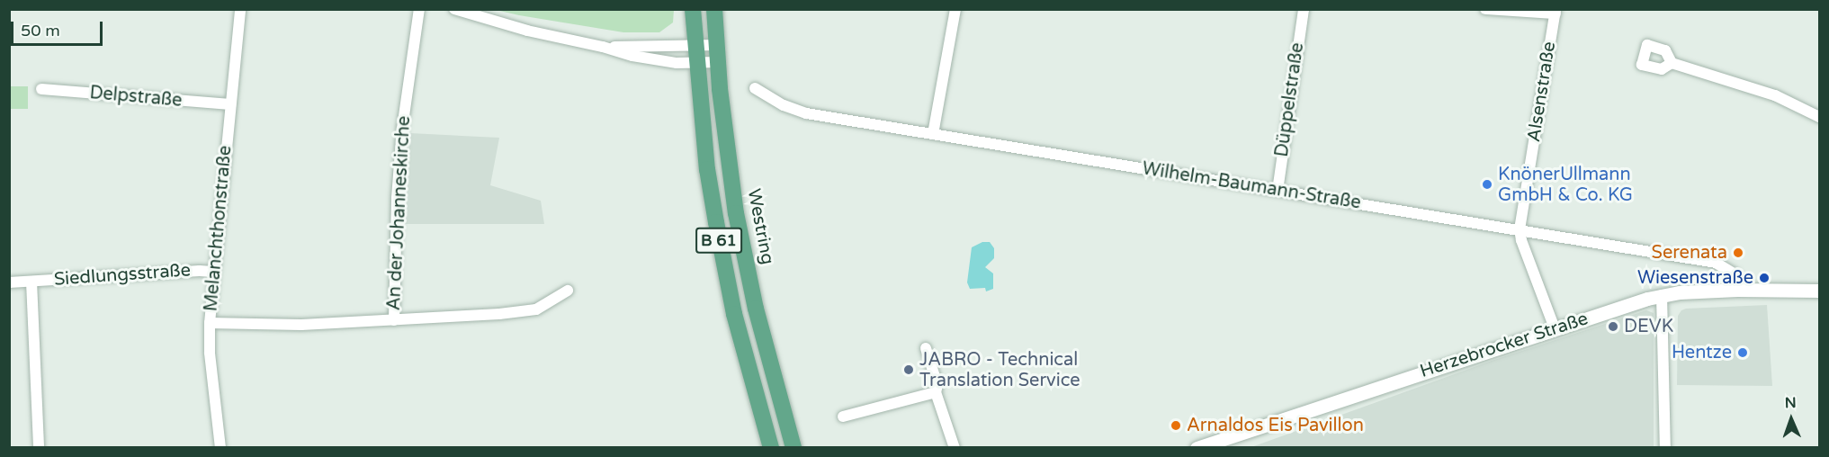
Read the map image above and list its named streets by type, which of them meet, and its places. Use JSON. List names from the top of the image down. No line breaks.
{"streets":{"main road":["Westring","B 61"],"street":["Alsenstraße","Delpstraße","Düppelstraße","Wilhelm-Baumann-Straße","An der Johanneskirche","Melanchthonstraße","Siedlungsstraße","Herzebrocker Straße"]},"crossings":[["Alsenstraße","Wilhelm-Baumann-Straße"],["Alsenstraße","Herzebrocker Straße"],["Delpstraße","Melanchthonstraße"],["Düppelstraße","Wilhelm-Baumann-Straße"],["Wilhelm-Baumann-Straße","Herzebrocker Straße"],["An der Johanneskirche","Melanchthonstraße"],["Melanchthonstraße","Siedlungsstraße"]],"places":["KnönerUllmann GmbH & Co. KG","Serenata","Wiesenstraße","DEVK","Hentze","JABRO - Technical Translation Service","Arnaldos Eis Pavillon"],"scale_bar":"50 m","north":"top"}
